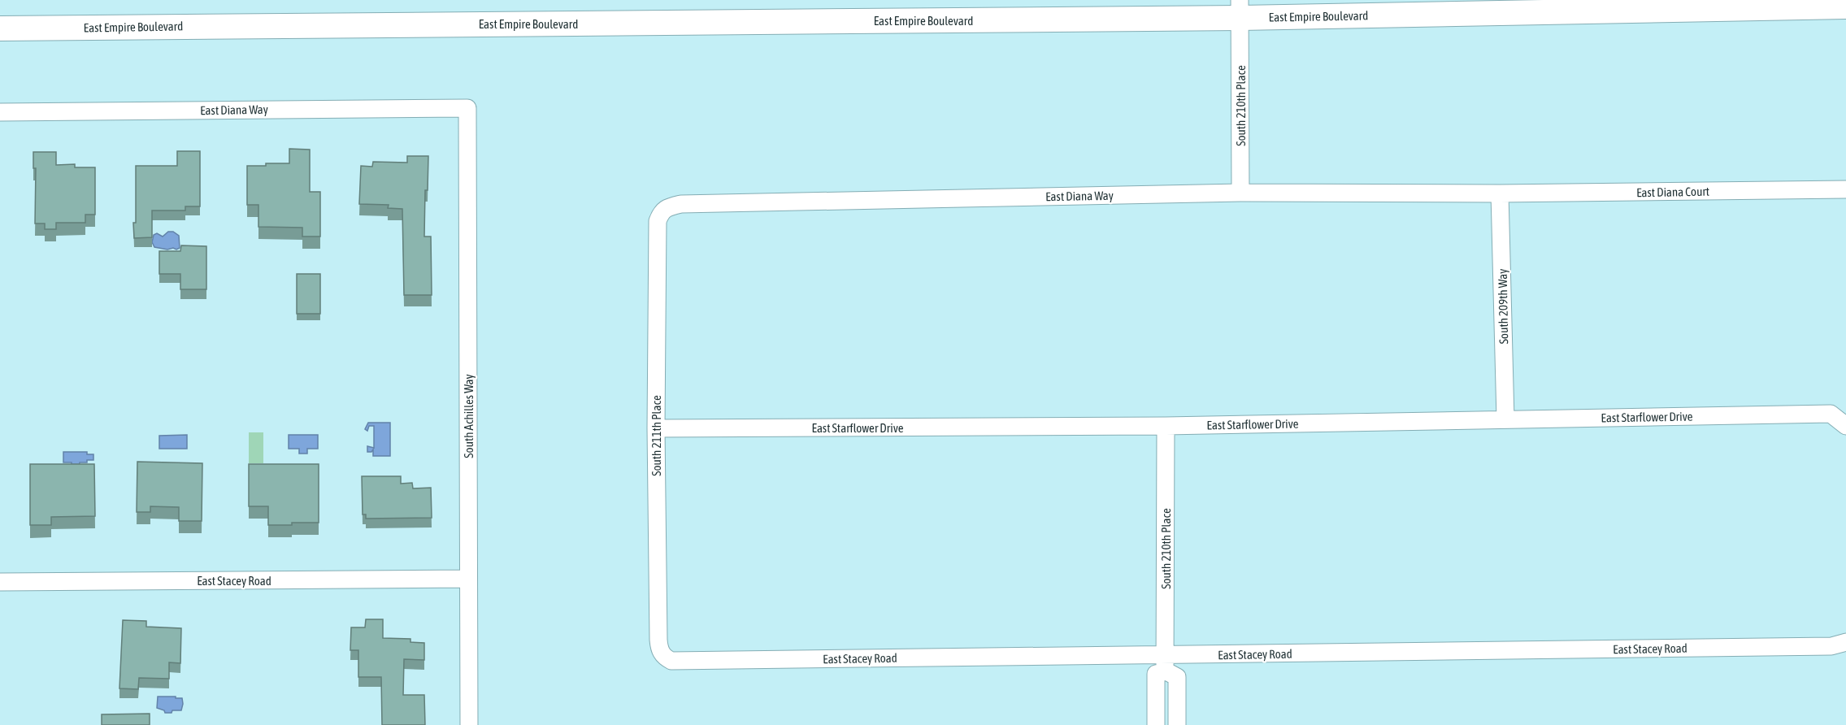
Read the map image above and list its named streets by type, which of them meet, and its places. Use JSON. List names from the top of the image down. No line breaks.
{"streets":{"street":["East Empire Boulevard","South 210th Place","East Diana Way","East Diana Court","South 209th Way","South Achilles Way","East Starflower Drive","South 211th Place","East Stacey Road"]},"crossings":[["East Empire Boulevard","South 210th Place"],["South 210th Place","East Diana Way"],["South 210th Place","East Starflower Drive"],["South 210th Place","East Stacey Road"],["East Diana Way","East Diana Court"],["East Diana Way","South 209th Way"],["East Diana Way","South Achilles Way"],["East Diana Way","South 211th Place"],["East Diana Court","South 209th Way"],["South 209th Way","East Starflower Drive"],["South Achilles Way","East Stacey Road"],["East Starflower Drive","South 211th Place"],["South 211th Place","East Stacey Road"]]}
